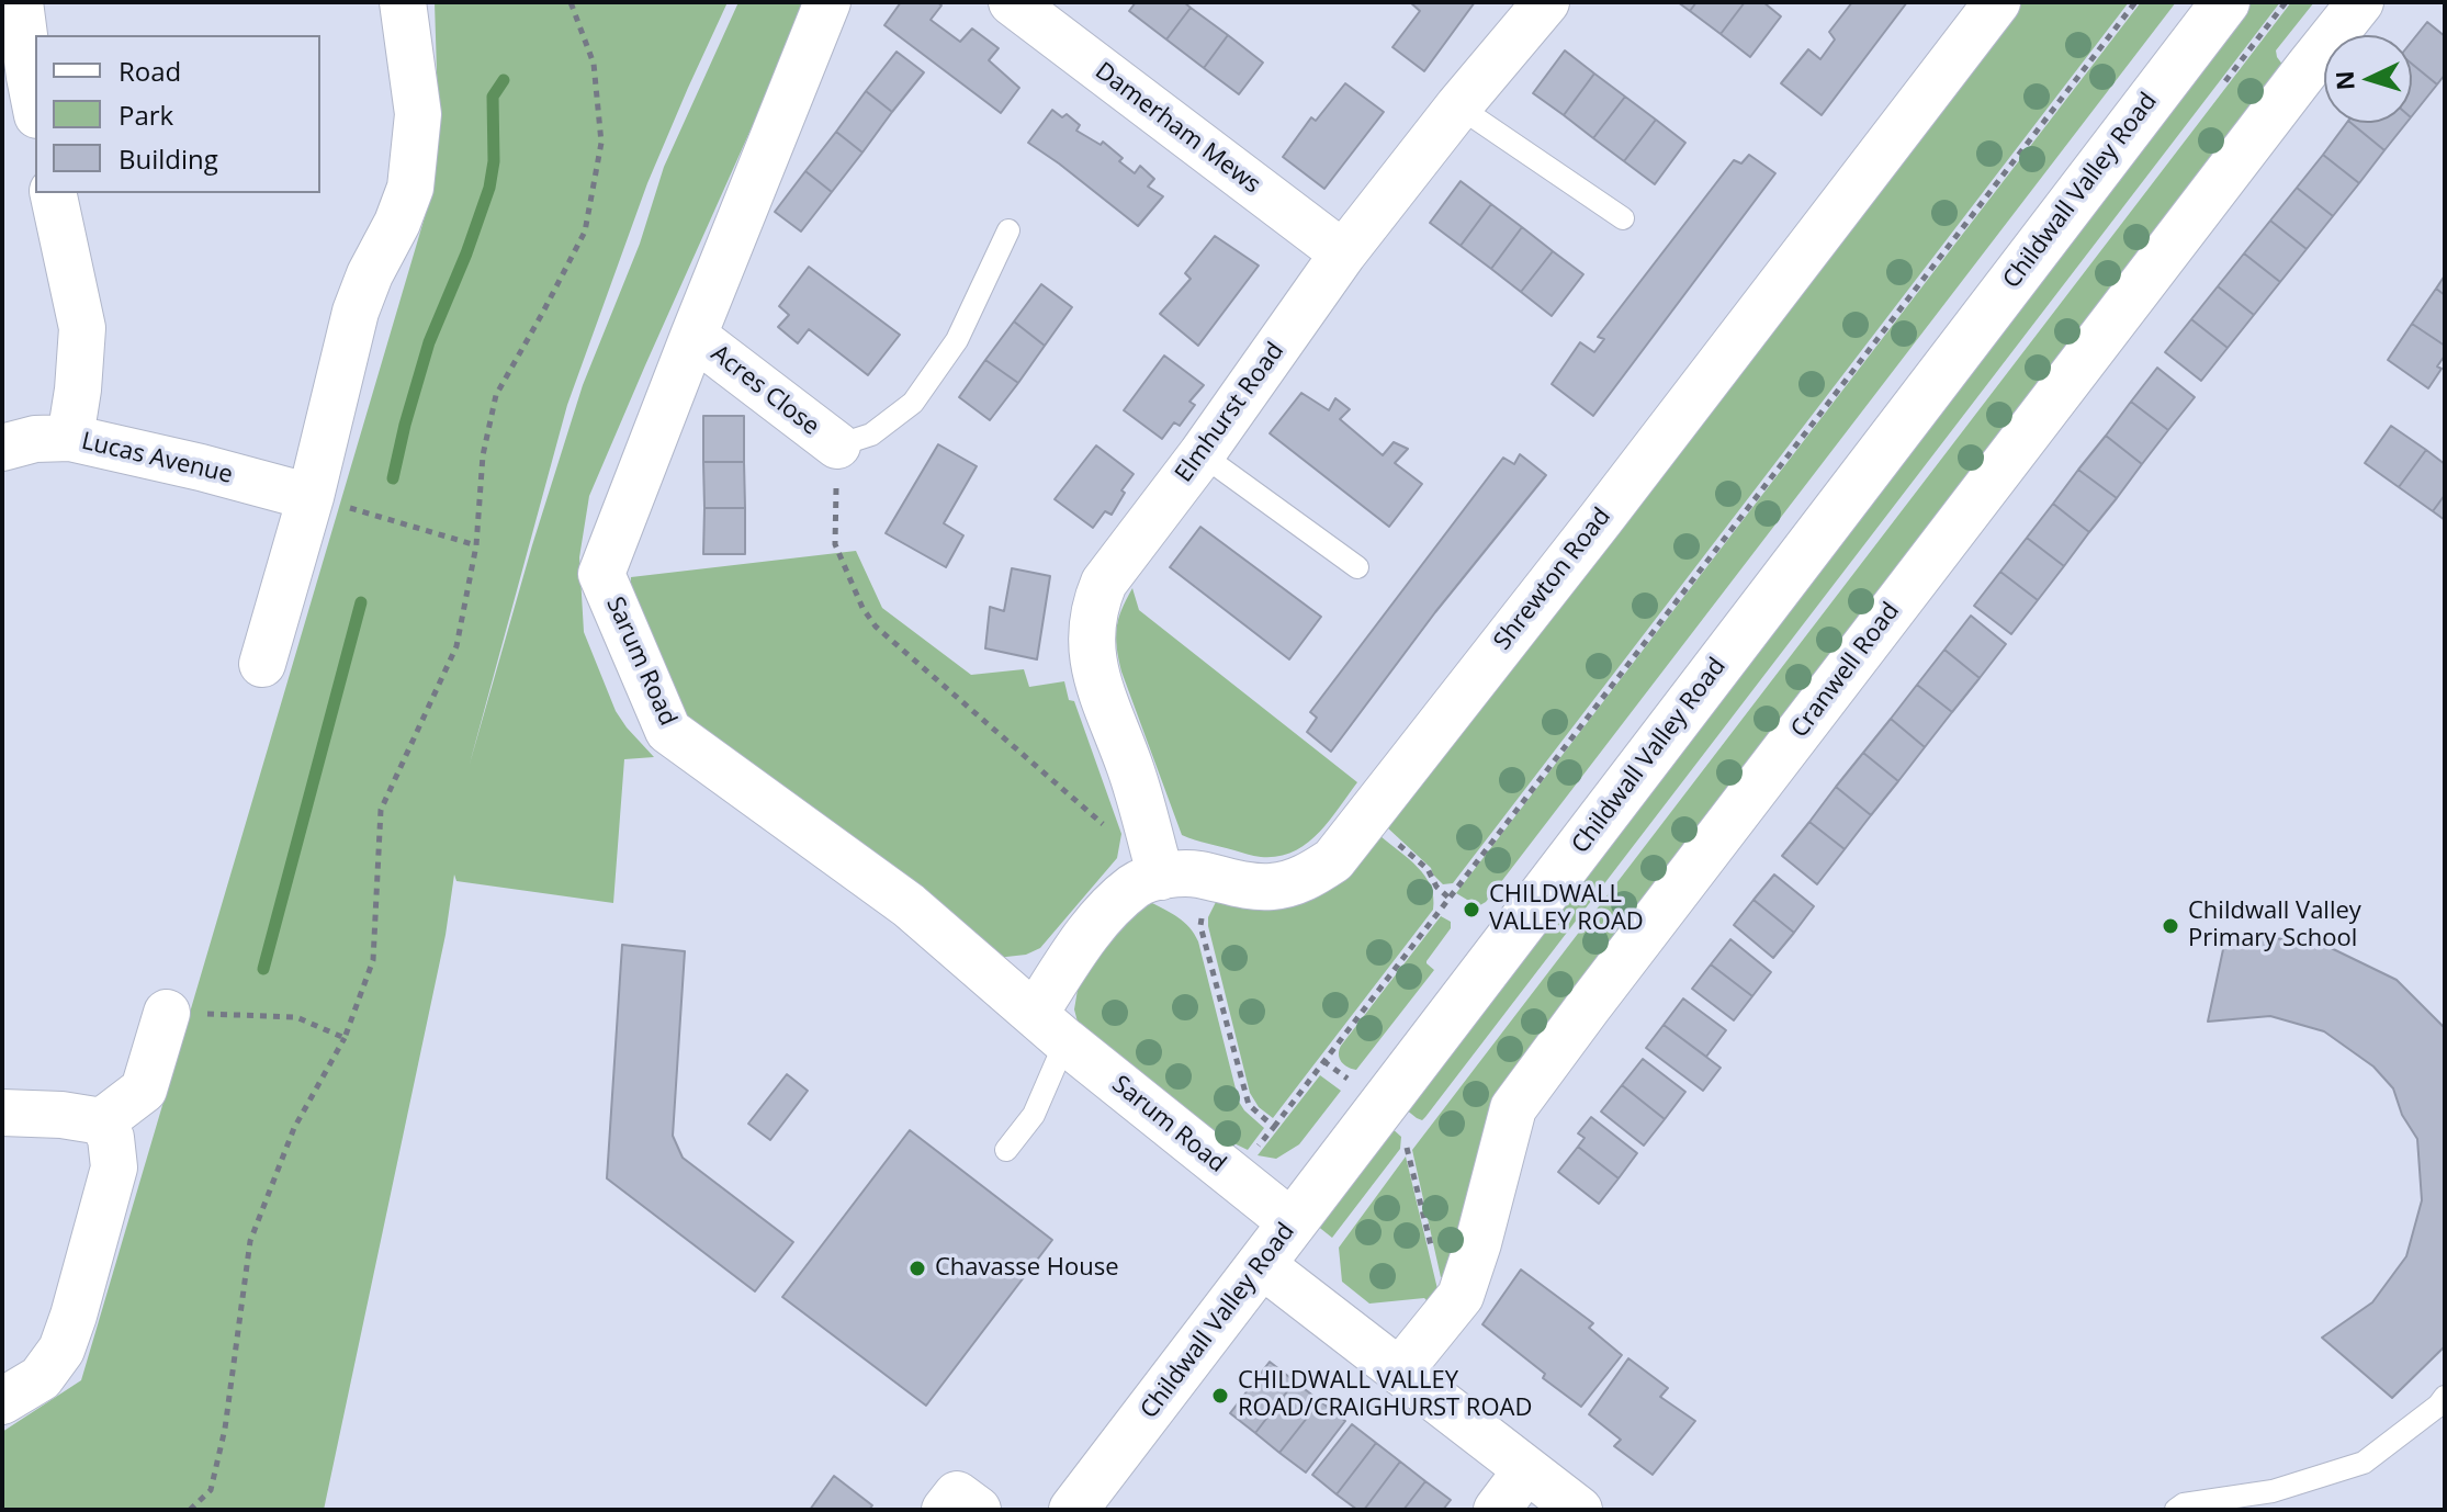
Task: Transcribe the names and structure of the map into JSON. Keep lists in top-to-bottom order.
{
  "streets": {
    "main road": ["Childwall Valley Road"],
    "street": [
      "Damerham Mews",
      "Acres Close",
      "Elmhurst Road",
      "Lucas Avenue",
      "Shrewton Road",
      "Sarum Road",
      "Cranwell Road"
    ]
  },
  "crossings": [
    ["Damerham Mews", "Elmhurst Road"],
    ["Childwall Valley Road", "Sarum Road"],
    ["Acres Close", "Sarum Road"],
    ["Elmhurst Road", "Shrewton Road"],
    ["Shrewton Road", "Sarum Road"]
  ],
  "places": [
    "CHILDWALL VALLEY ROAD",
    "Childwall Valley Primary School",
    "Chavasse House",
    "CHILDWALL VALLEY ROAD/CRAIGHURST ROAD"
  ],
  "legend": ["Road", "Park", "Building"],
  "north": "left"
}
